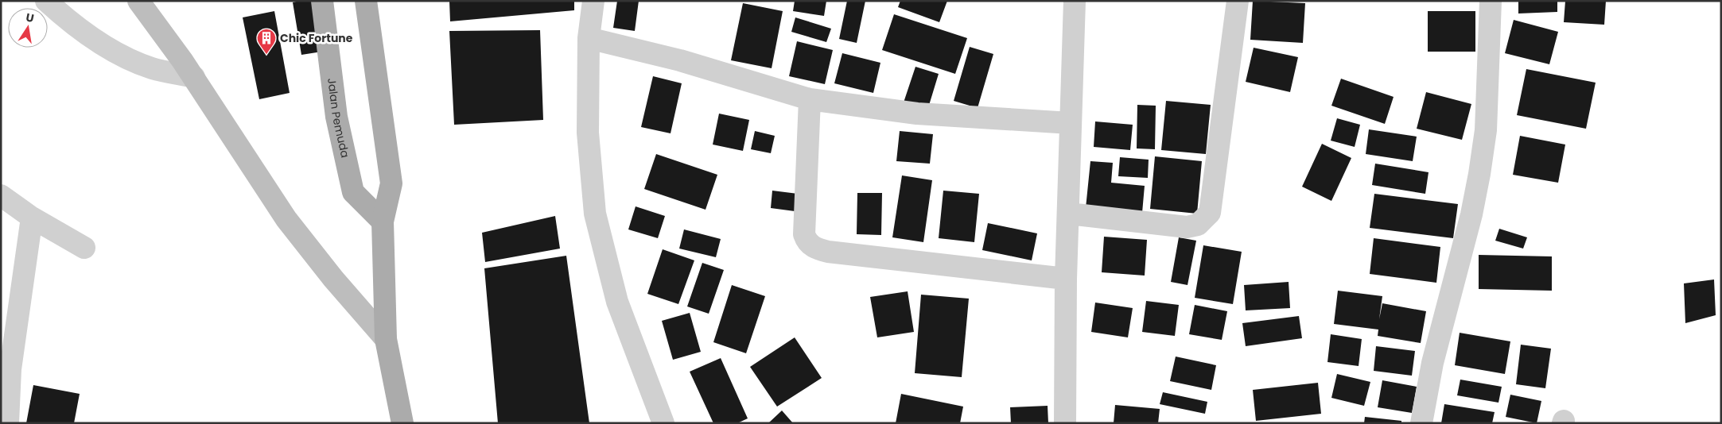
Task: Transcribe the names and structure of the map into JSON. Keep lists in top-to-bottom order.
{
  "streets": {
    "main road": ["Jalan Pemuda"]
  },
  "places": {
    "building": ["Chic Fortune"]
  },
  "north": "top"
}
